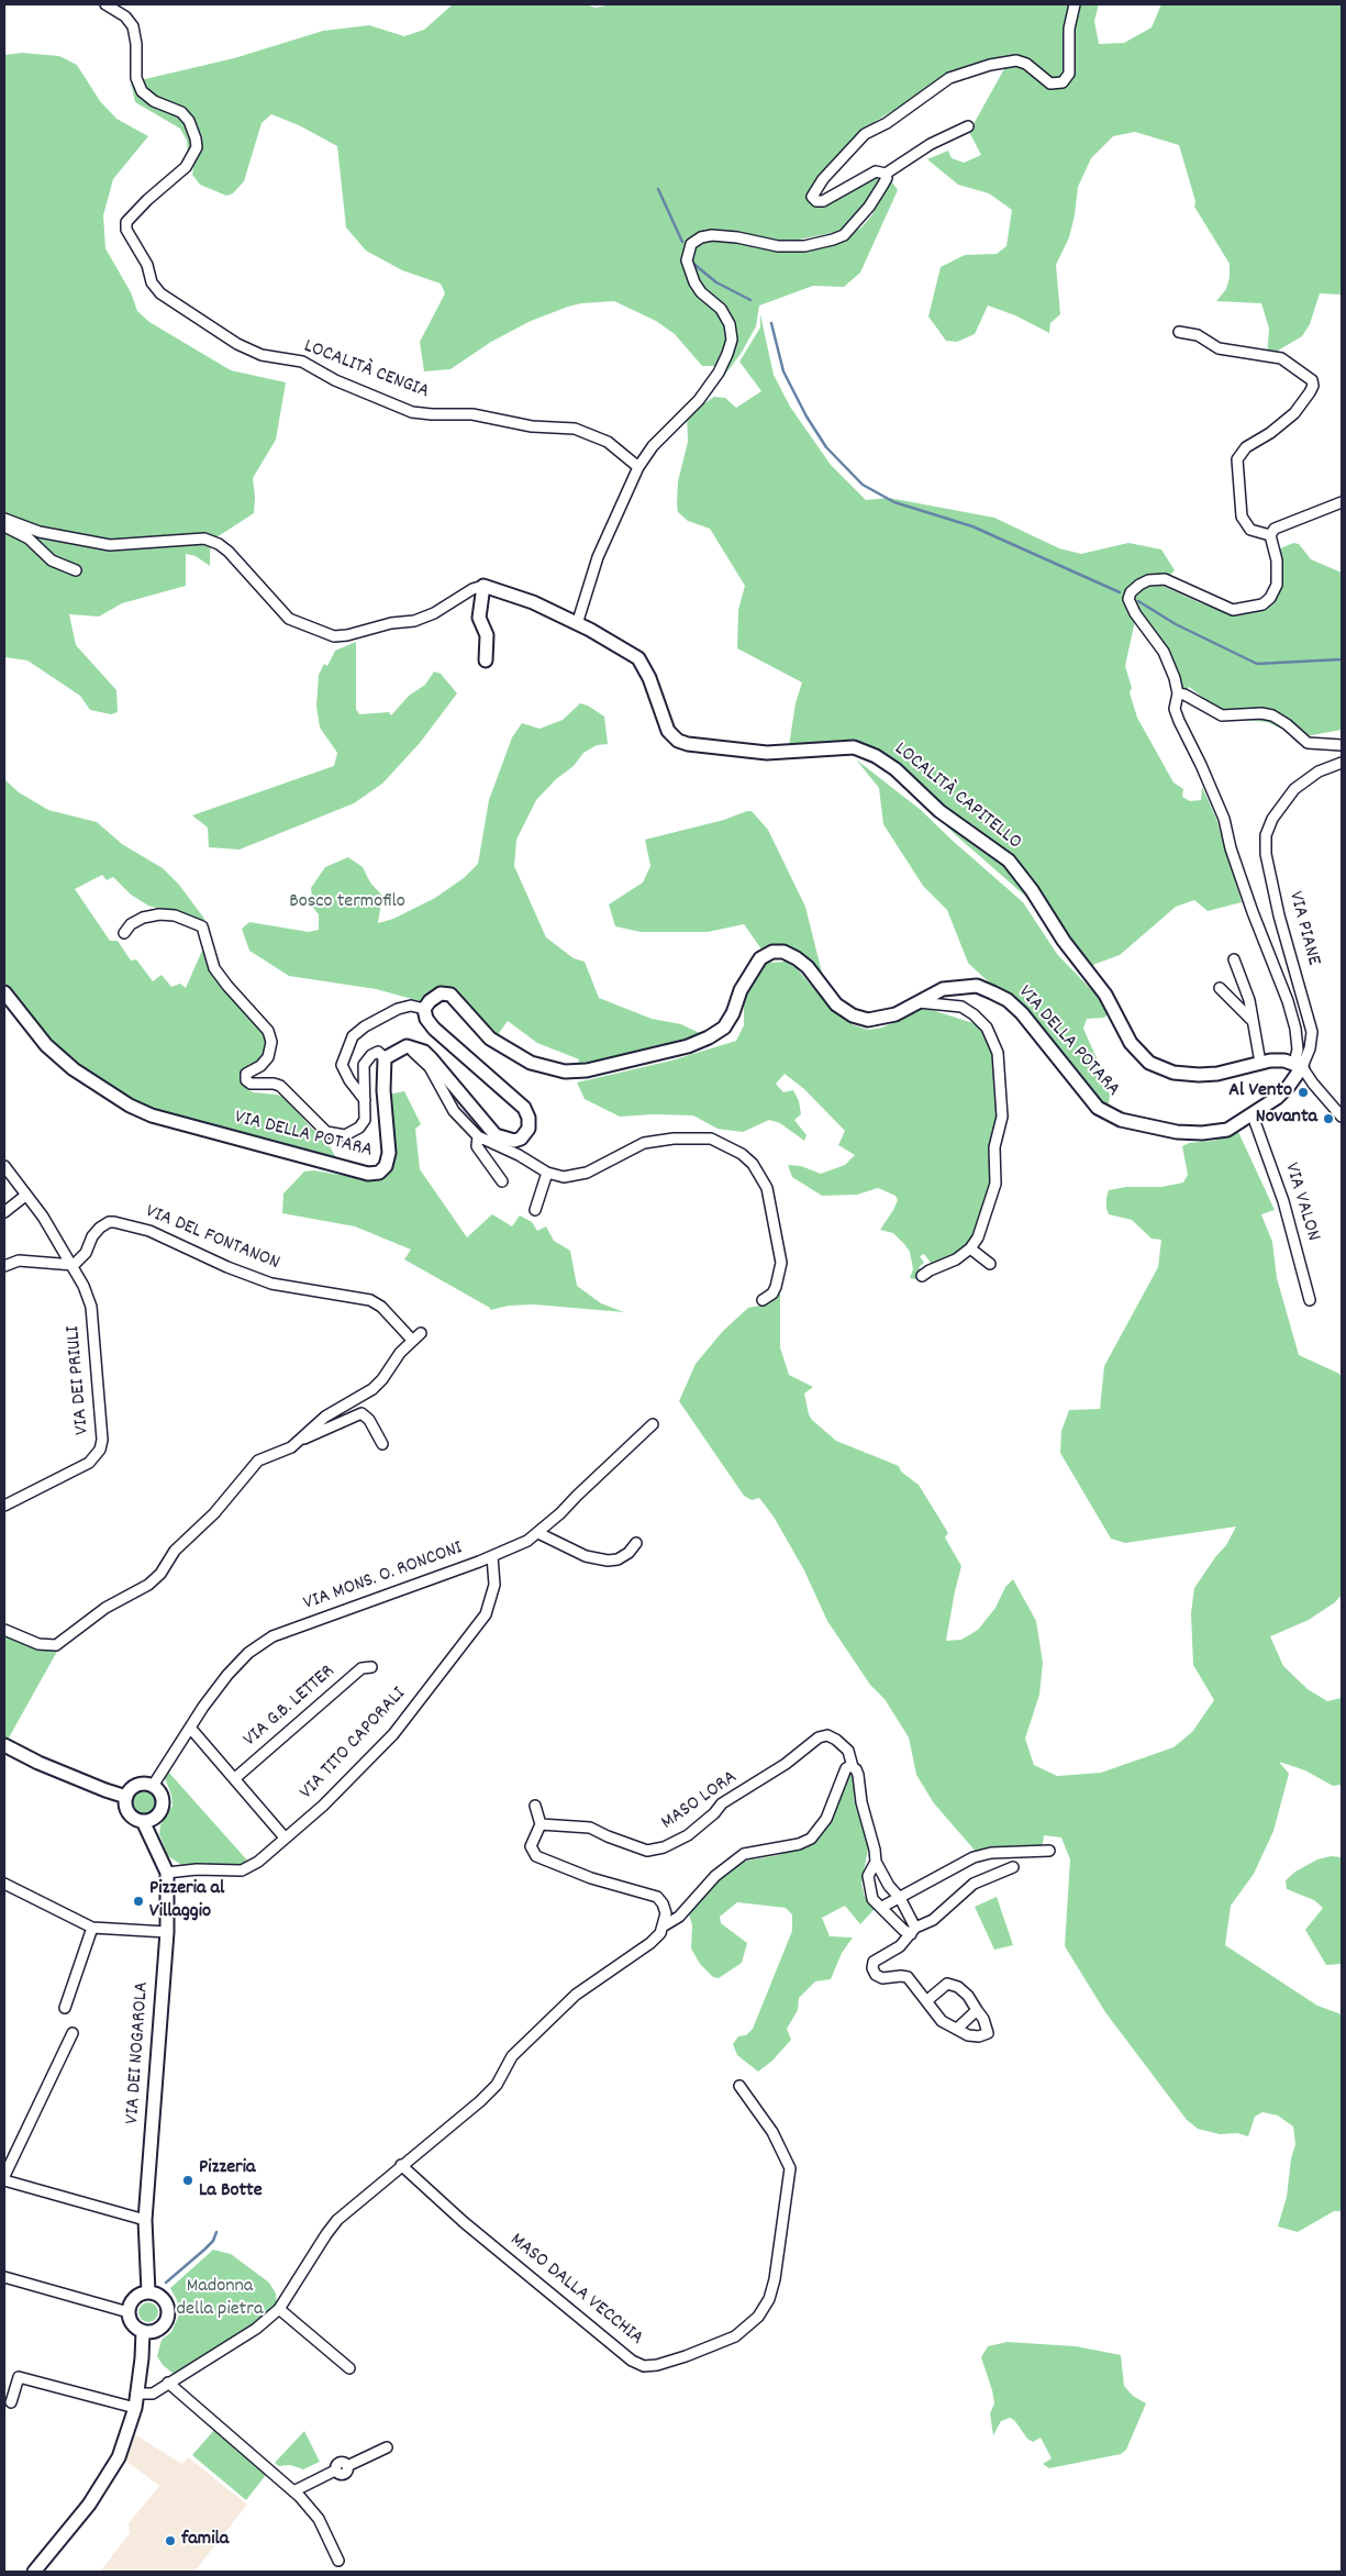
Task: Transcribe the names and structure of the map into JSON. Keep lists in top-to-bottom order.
{
  "streets": {
    "street": [
      "LOCALITÀ CENGIA",
      "LOCALITÀ CAPITELLO",
      "VIA PIANE",
      "VIA DELLA POTARA",
      "VIA VALON",
      "VIA DEL FONTANON",
      "VIA DEI PRIULI",
      "VIA MONS. O. RONCONI",
      "VIA G.B. LETTER",
      "VIA TITO CAPORALI",
      "MASO LORA",
      "VIA DEI NOGAROLA",
      "MASO DALLA VECCHIA"
    ]
  },
  "crossings": [
    ["LOCALITÀ CAPITELLO", "VIA PIANE"],
    ["VIA PIANE", "VIA DELLA POTARA"],
    ["VIA PIANE", "VIA VALON"],
    ["VIA DELLA POTARA", "VIA VALON"],
    ["VIA DEL FONTANON", "VIA DEI PRIULI"],
    ["VIA MONS. O. RONCONI", "VIA TITO CAPORALI"],
    ["VIA MONS. O. RONCONI", "VIA DEI NOGAROLA"],
    ["VIA TITO CAPORALI", "VIA DEI NOGAROLA"]
  ],
  "parks": ["Bosco termofilo", "Madonna della pietra"],
  "places": [
    "Al Vento",
    "Novanta",
    "Pizzeria al Villaggio",
    "Pizzeria La Botte",
    "famila"
  ]
}
